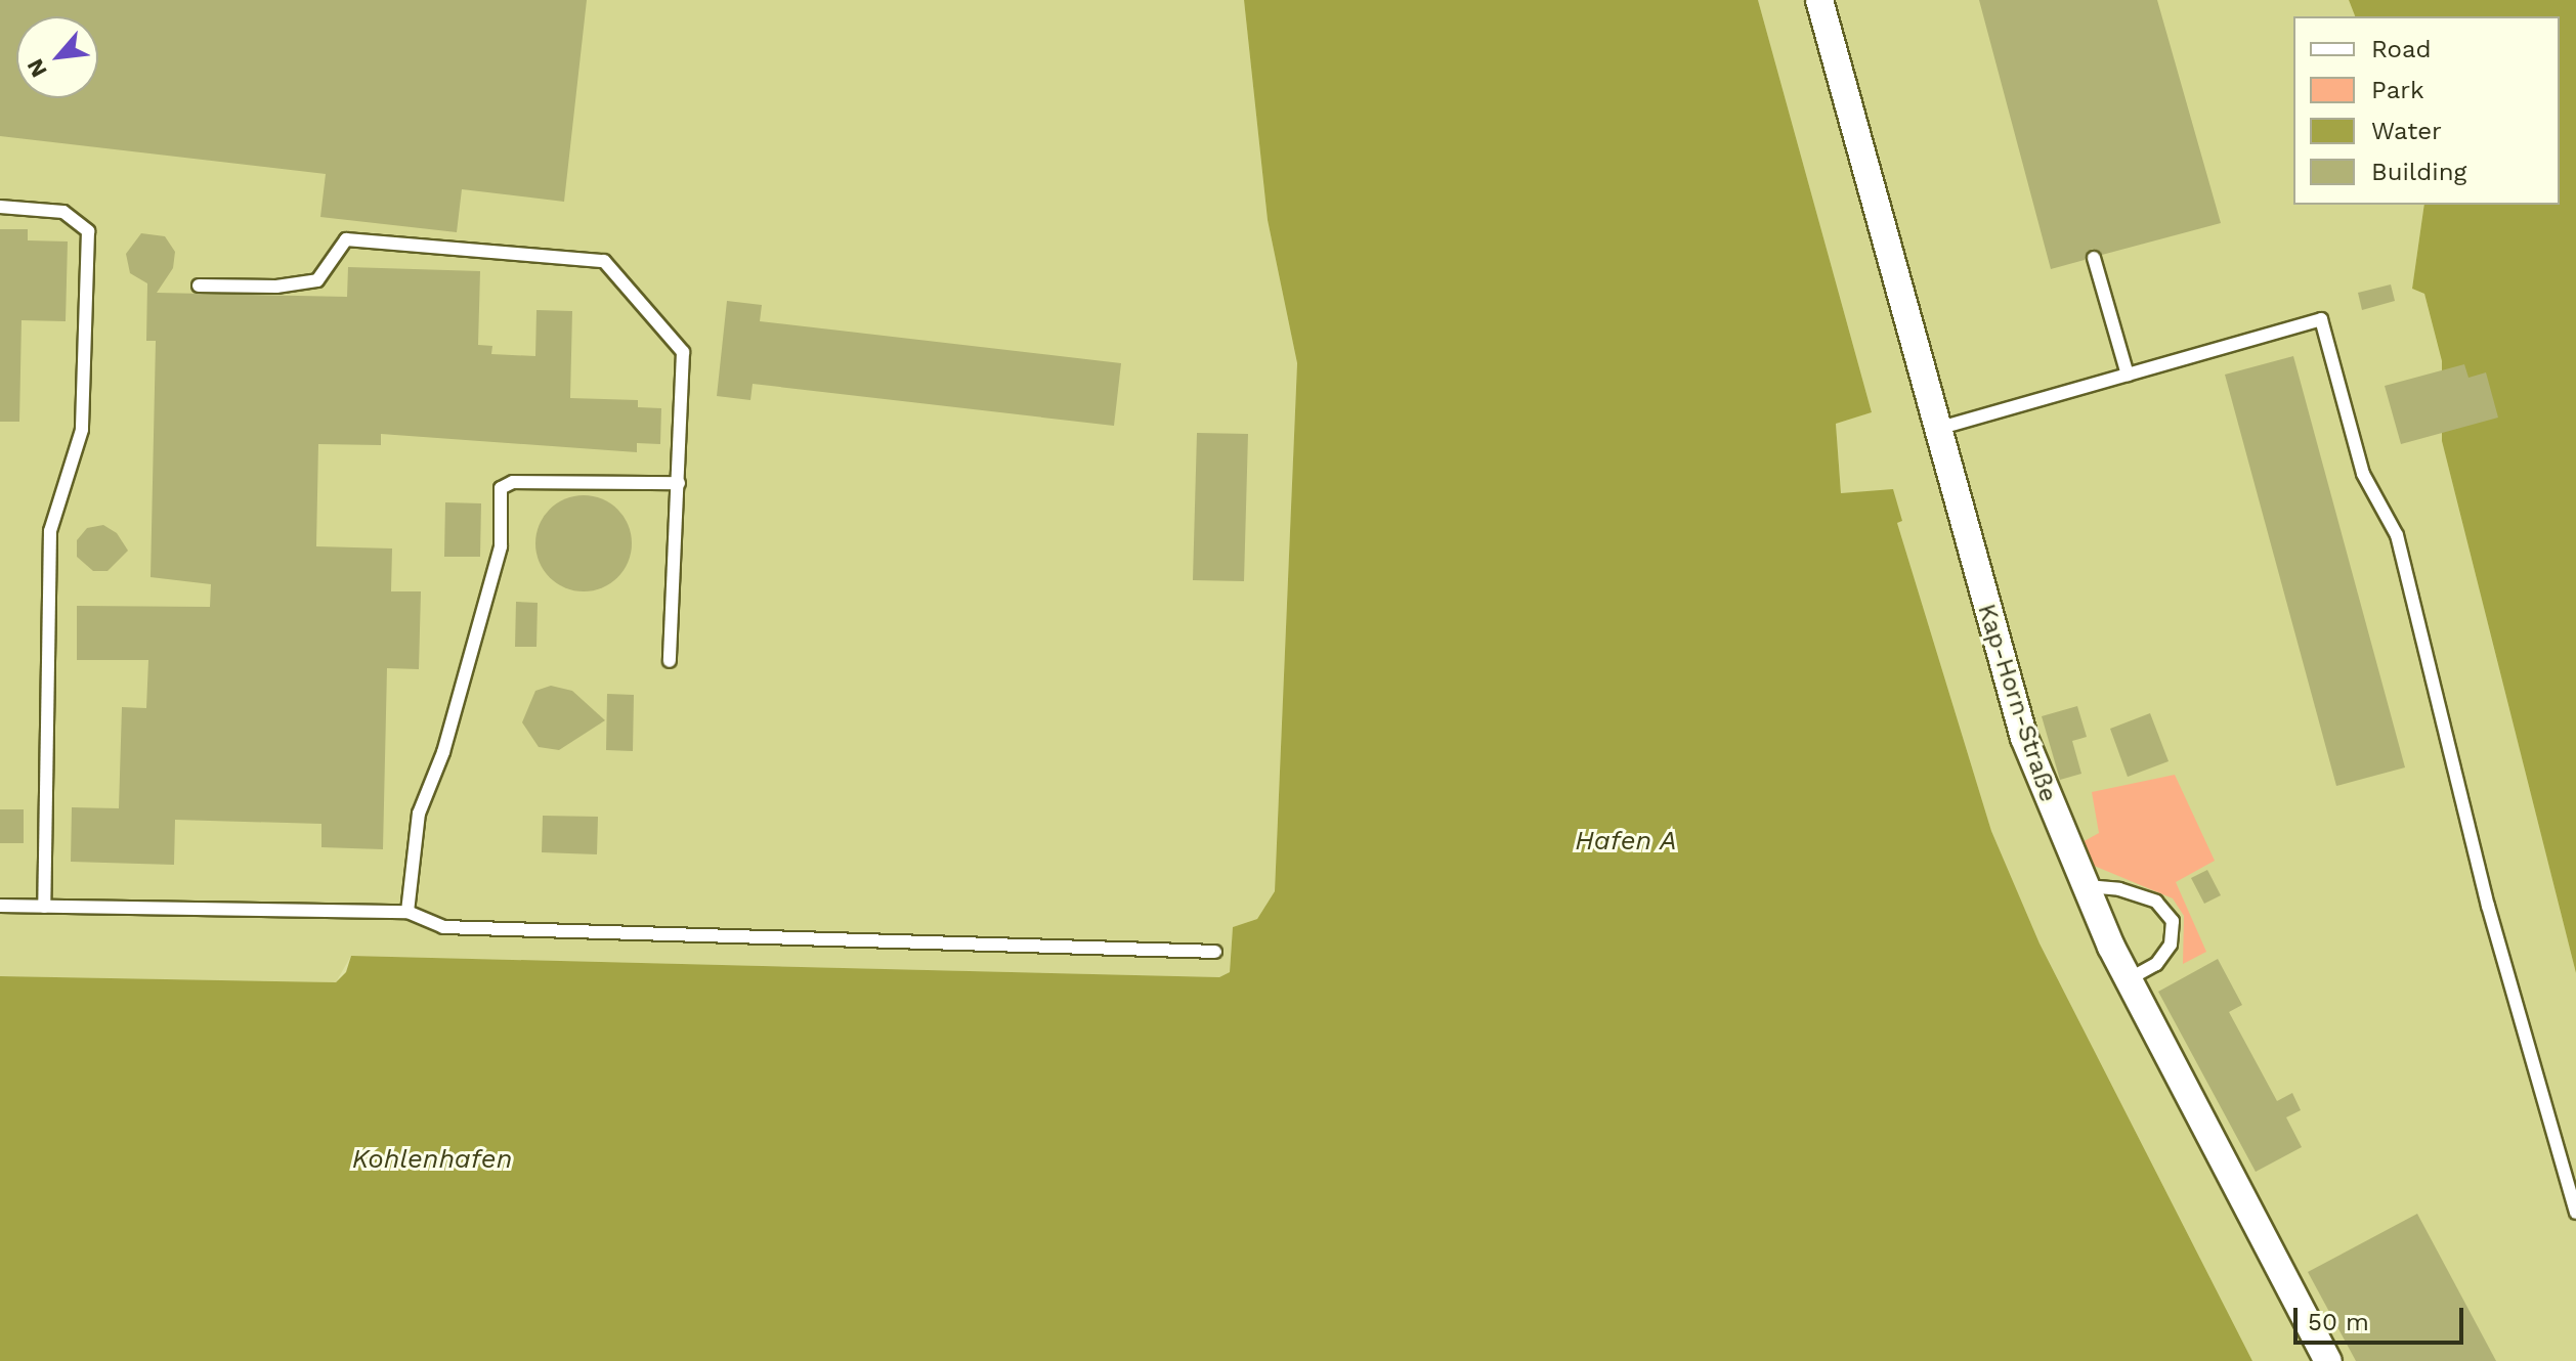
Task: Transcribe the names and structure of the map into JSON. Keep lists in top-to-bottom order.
{
  "streets": {
    "street": ["Kap-Horn-Straße"]
  },
  "water": ["Hafen A", "Kohlenhafen"],
  "legend": [
    "Road",
    "Park",
    "Water",
    "Building"
  ],
  "scale_bar": "50 m",
  "north": "bottom left"
}
